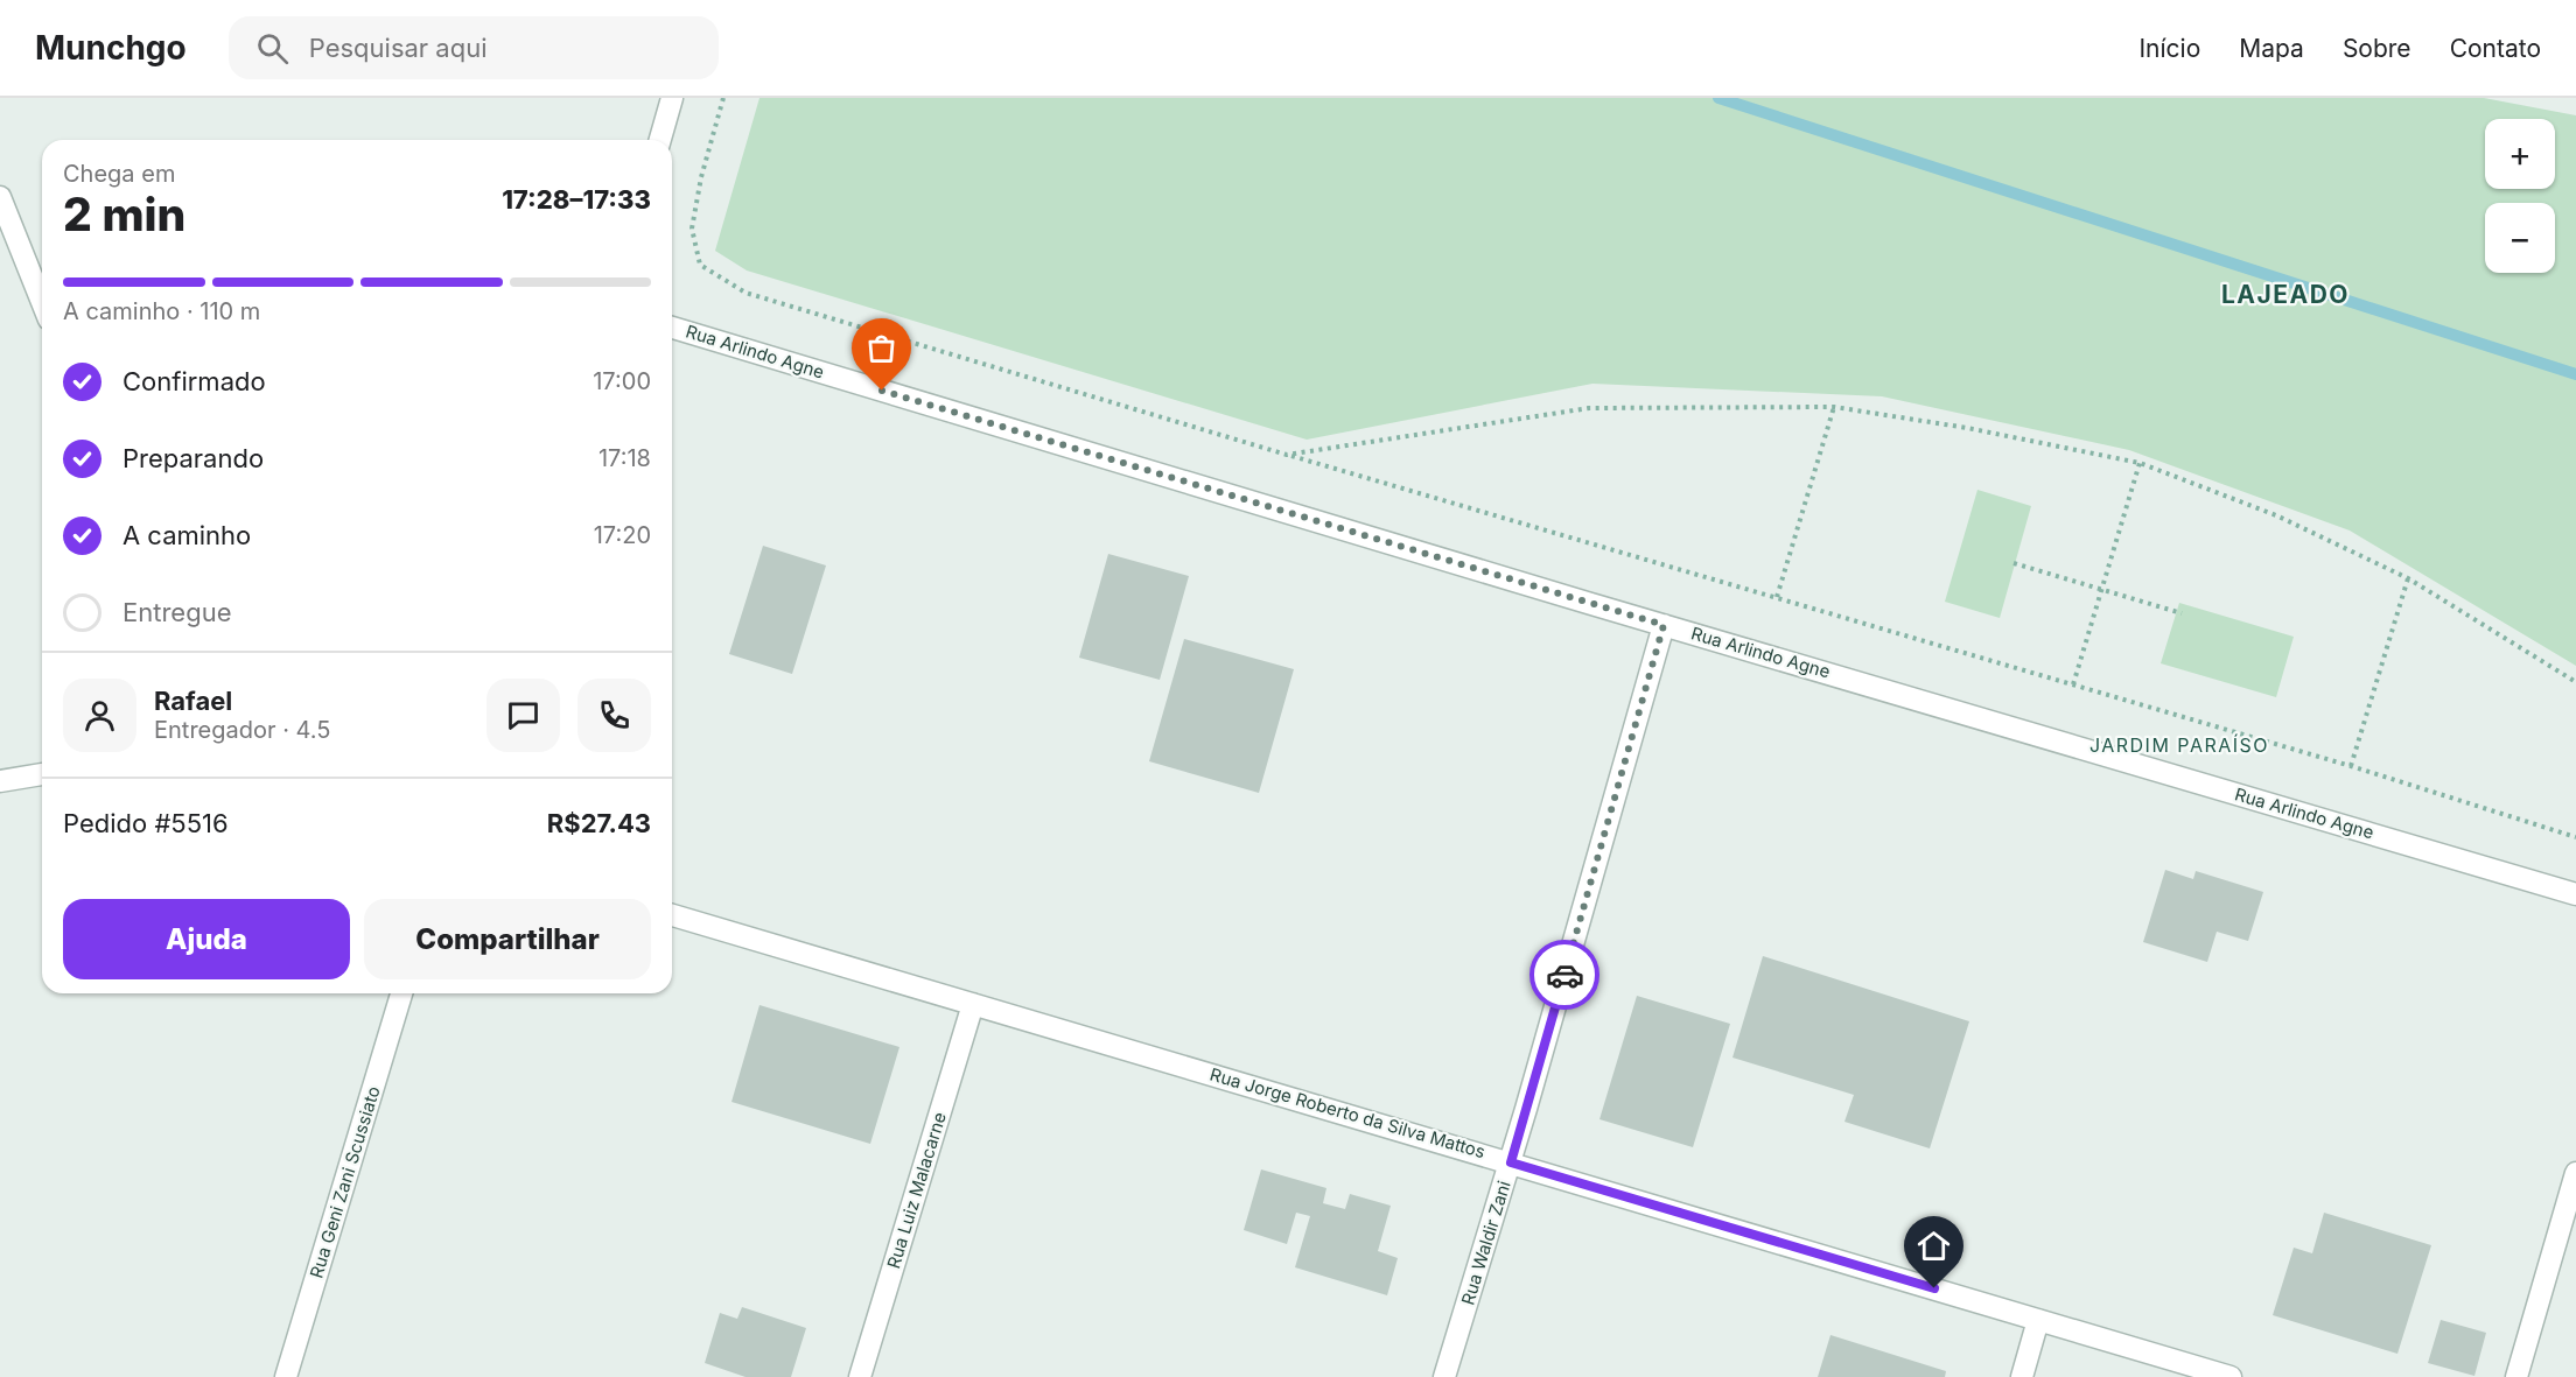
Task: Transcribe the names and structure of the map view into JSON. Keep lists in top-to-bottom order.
{
  "streets": {
    "street": [
      "Rua Arlindo Agne",
      "Rua Jorge Roberto da Silva Mattos",
      "Rua Geni Zani Scussiato",
      "Rua Luiz Malacarne",
      "Rua Waldir Zani"
    ]
  },
  "crossings": [
    ["Rua Arlindo Agne", "Rua Waldir Zani"],
    ["Rua Jorge Roberto da Silva Mattos", "Rua Luiz Malacarne"],
    ["Rua Jorge Roberto da Silva Mattos", "Rua Waldir Zani"]
  ],
  "districts": ["LAJEADO", "JARDIM PARAÍSO"],
  "page": {
    "header": "Munchgo",
    "search": "Pesquisar aqui",
    "nav": [
      "Início",
      "Mapa",
      "Sobre",
      "Contato"
    ],
    "map_buttons": ["+", "−"],
    "heading": ["2 min", "Chega em", "17:28–17:33"],
    "panel": [
      "Rafael",
      "Entregador · 4.5",
      "Pedido #5516",
      "R$27.43"
    ],
    "bar": "A caminho · 110 m",
    "list": [
      ["Confirmado", "17:00"],
      ["Preparando", "17:18"],
      ["A caminho", "17:20"],
      "Entregue"
    ],
    "buttons": ["Ajuda", "Compartilhar"]
  }
}
